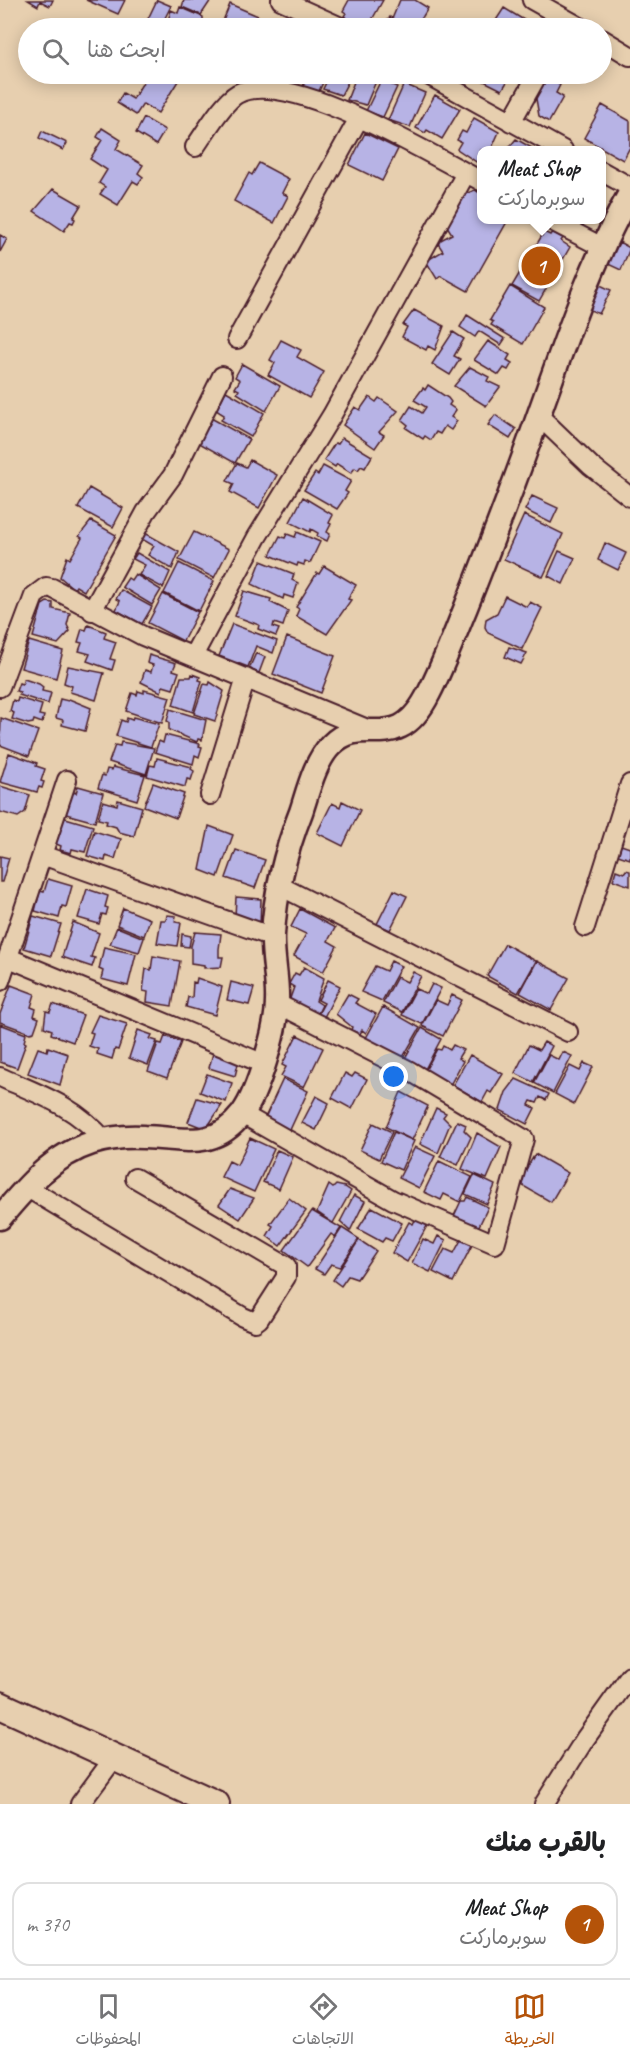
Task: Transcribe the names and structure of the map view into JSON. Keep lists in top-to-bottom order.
{
  "page": {
    "search": "ابحث هنا",
    "popup": ["Meat Shop", "سوبرماركت"],
    "pins": "1",
    "heading": "بالقرب منك",
    "list": [
      {
        "mark": "1",
        "name": "Meat Shop",
        "note": "سوبرماركت",
        "value": "370 m"
      }
    ],
    "nav": ["الخريطة", "الاتجاهات", "المحفوظات"]
  }
}
